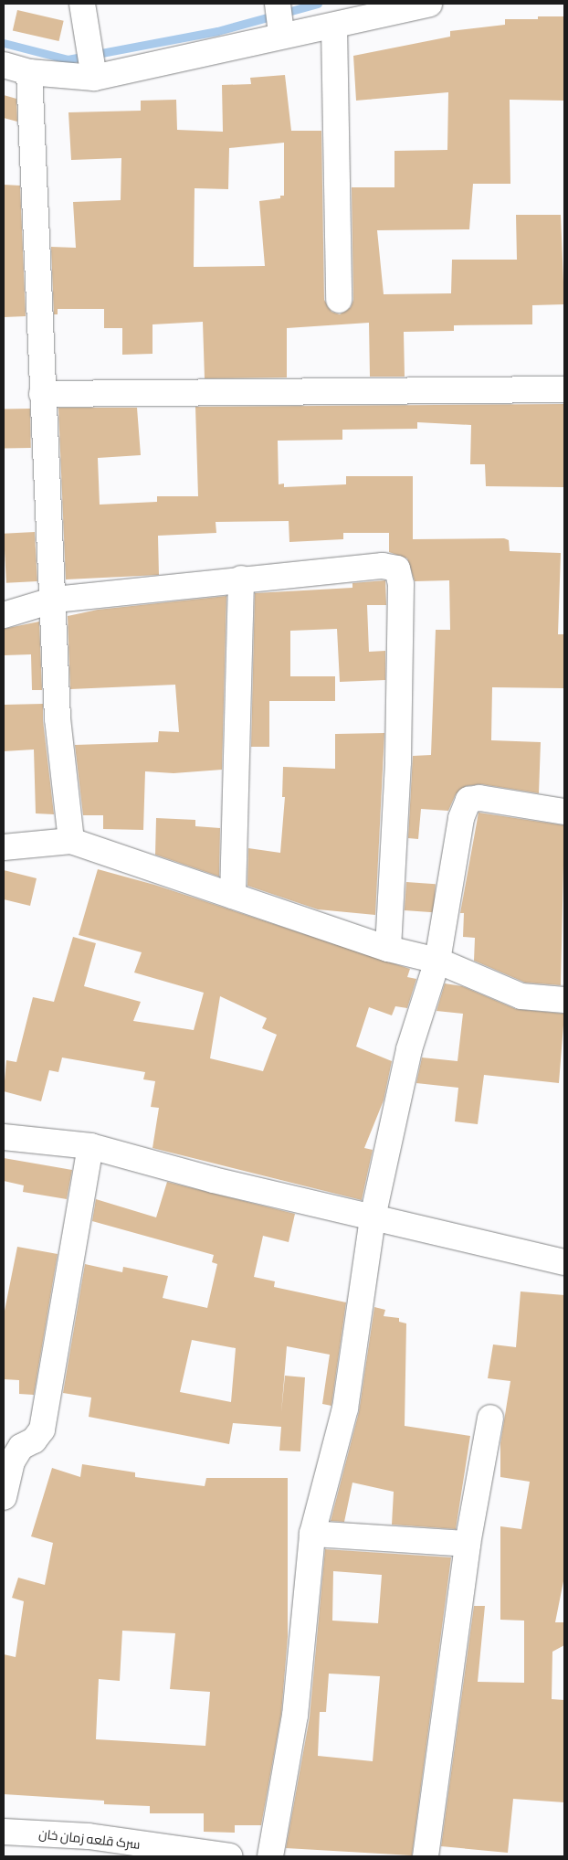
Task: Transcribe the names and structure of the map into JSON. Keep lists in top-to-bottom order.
{
  "streets": {
    "street": ["سرک قلعه زمان خان"]
  }
}
